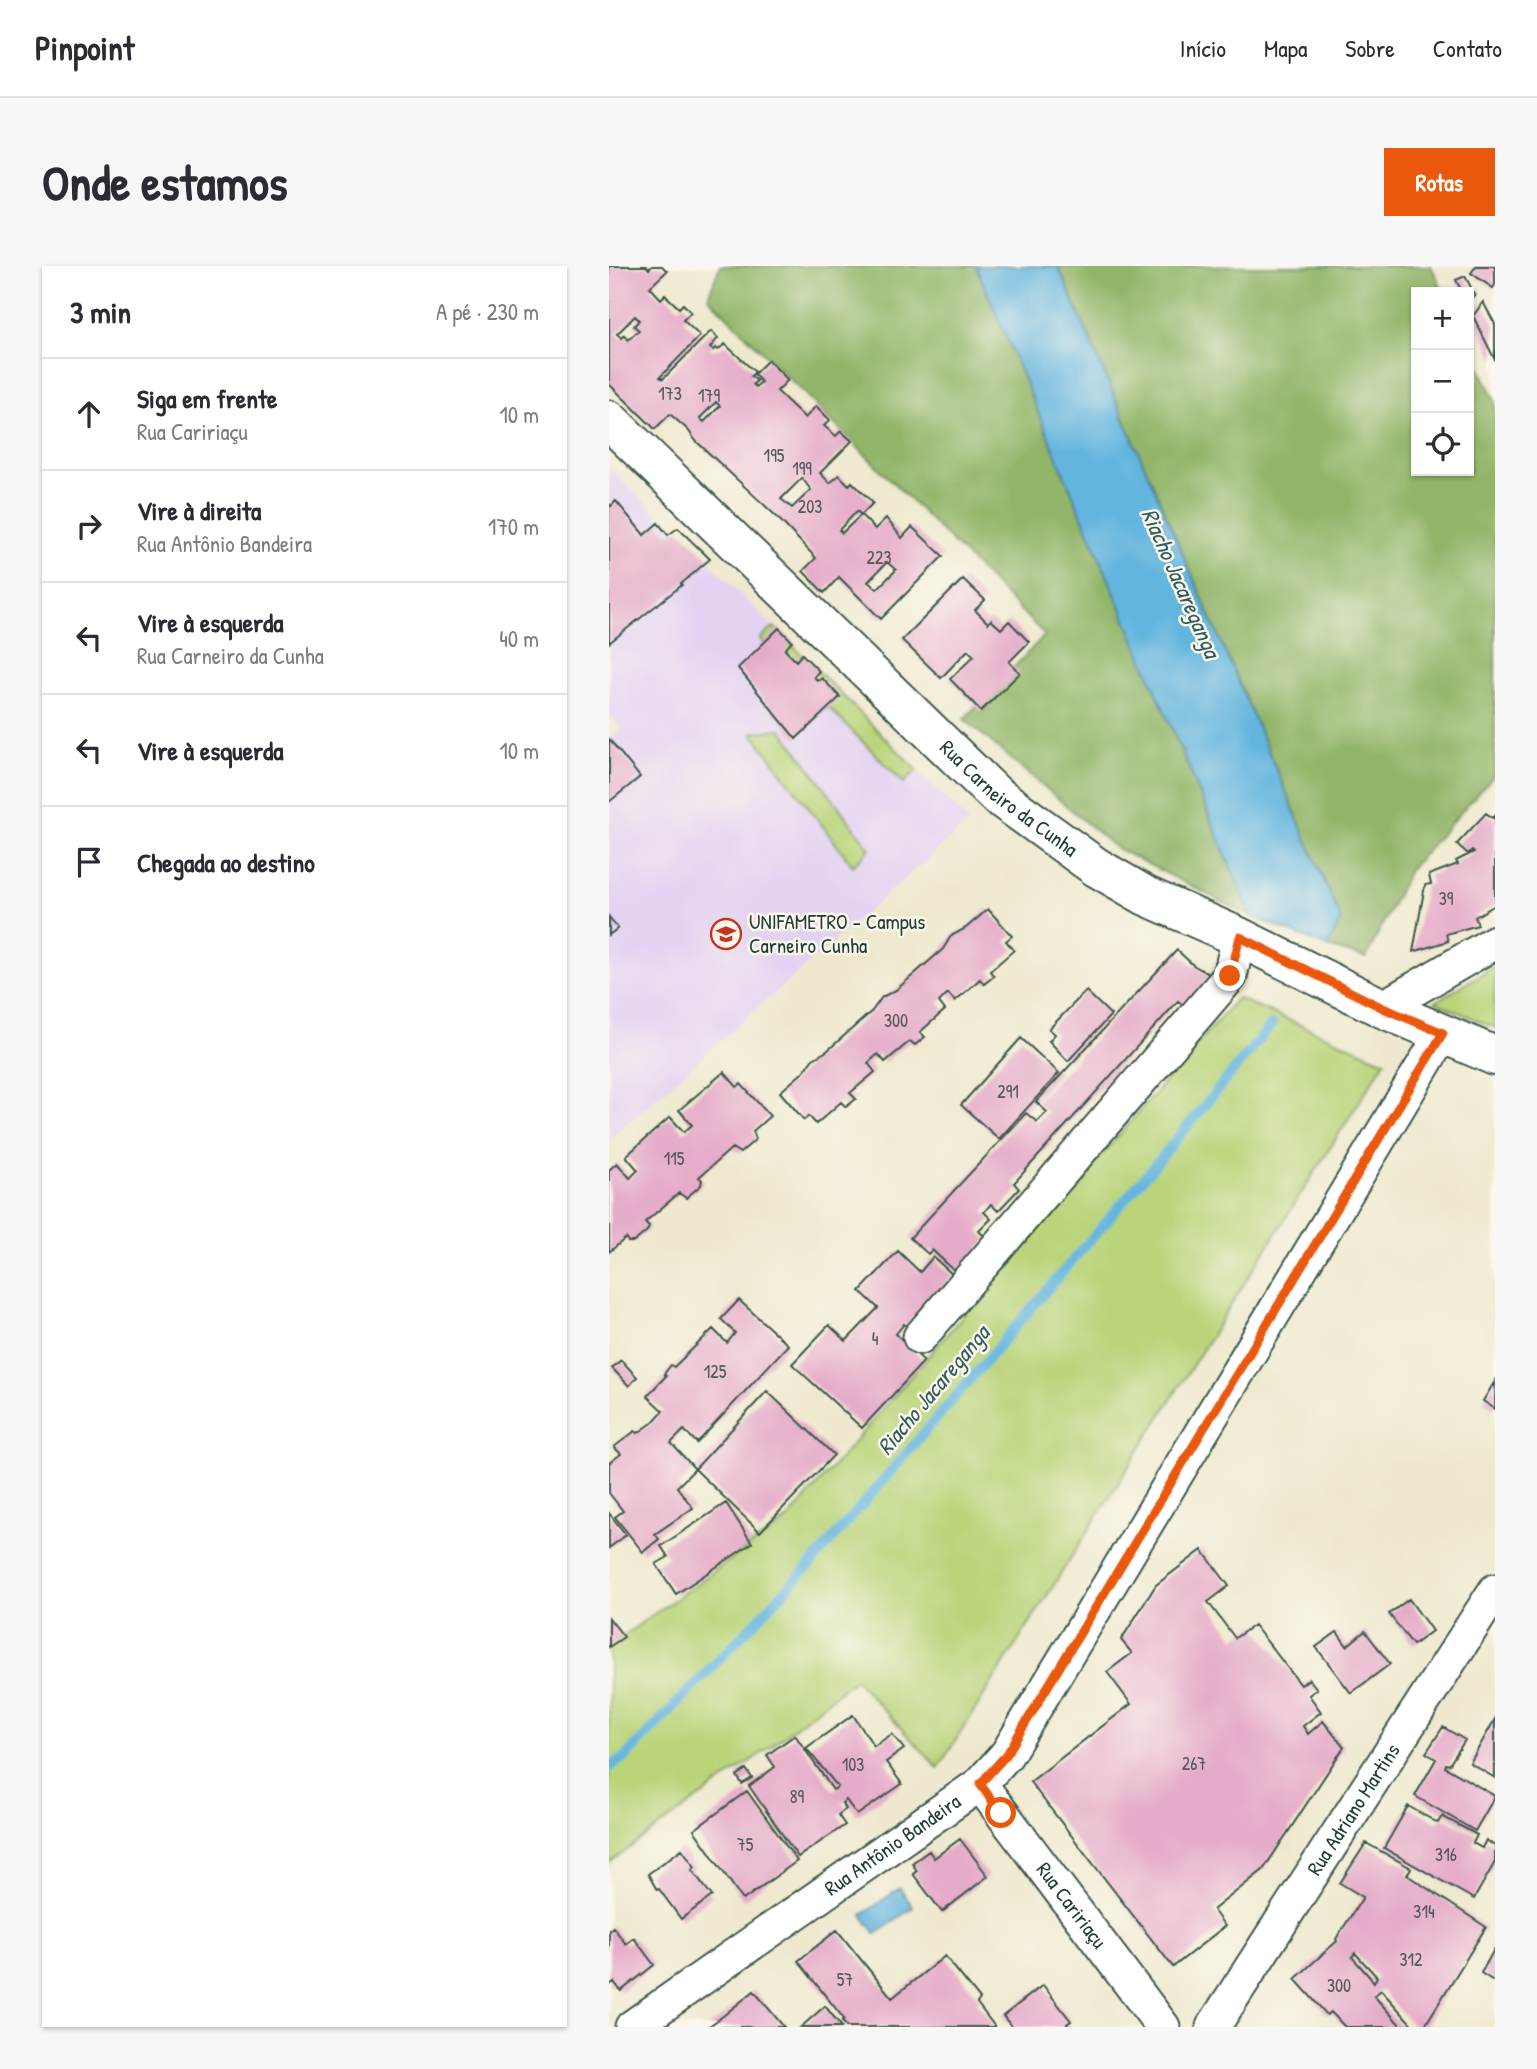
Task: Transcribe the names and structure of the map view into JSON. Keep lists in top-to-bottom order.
{
  "streets": {
    "street": [
      "Rua Carneiro da Cunha",
      "Rua Adriano Martins",
      "Rua Antônio Bandeira",
      "Rua Caririaçu"
    ]
  },
  "crossings": [
    ["Rua Carneiro da Cunha", "Rua Antônio Bandeira"],
    ["Rua Antônio Bandeira", "Rua Caririaçu"]
  ],
  "water": ["Riacho Jacareganga"],
  "places": {
    "school or university": ["UNIFAMETRO - Campus Carneiro Cunha"]
  },
  "house_numbers": [
    "173",
    "179",
    "195",
    "199",
    "203",
    "223",
    "39",
    "300",
    "291",
    "115",
    "4",
    "125",
    "267",
    "103",
    "89",
    "75",
    "316",
    "314",
    "312",
    "57",
    "300"
  ],
  "page": {
    "header": "Pinpoint",
    "nav": [
      "Início",
      "Mapa",
      "Sobre",
      "Contato"
    ],
    "buttons": "Rotas",
    "title": "Onde estamos",
    "heading": ["3 min", "A pé · 230 m"],
    "map_buttons": ["+", "−"],
    "list": [
      ["Siga em frente", "Rua Caririaçu", "10 m"],
      ["Vire à direita", "Rua Antônio Bandeira", "170 m"],
      ["Vire à esquerda", "Rua Carneiro da Cunha", "40 m"],
      ["Vire à esquerda", "10 m"],
      "Chegada ao destino"
    ]
  }
}
